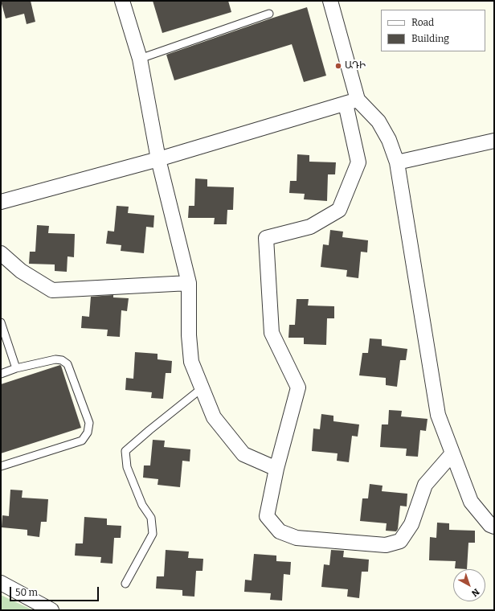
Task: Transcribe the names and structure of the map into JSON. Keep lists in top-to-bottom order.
{
  "places": ["ԱԴԻ"],
  "legend": ["Road", "Building"],
  "scale_bar": "50 m",
  "north": "bottom right"
}
